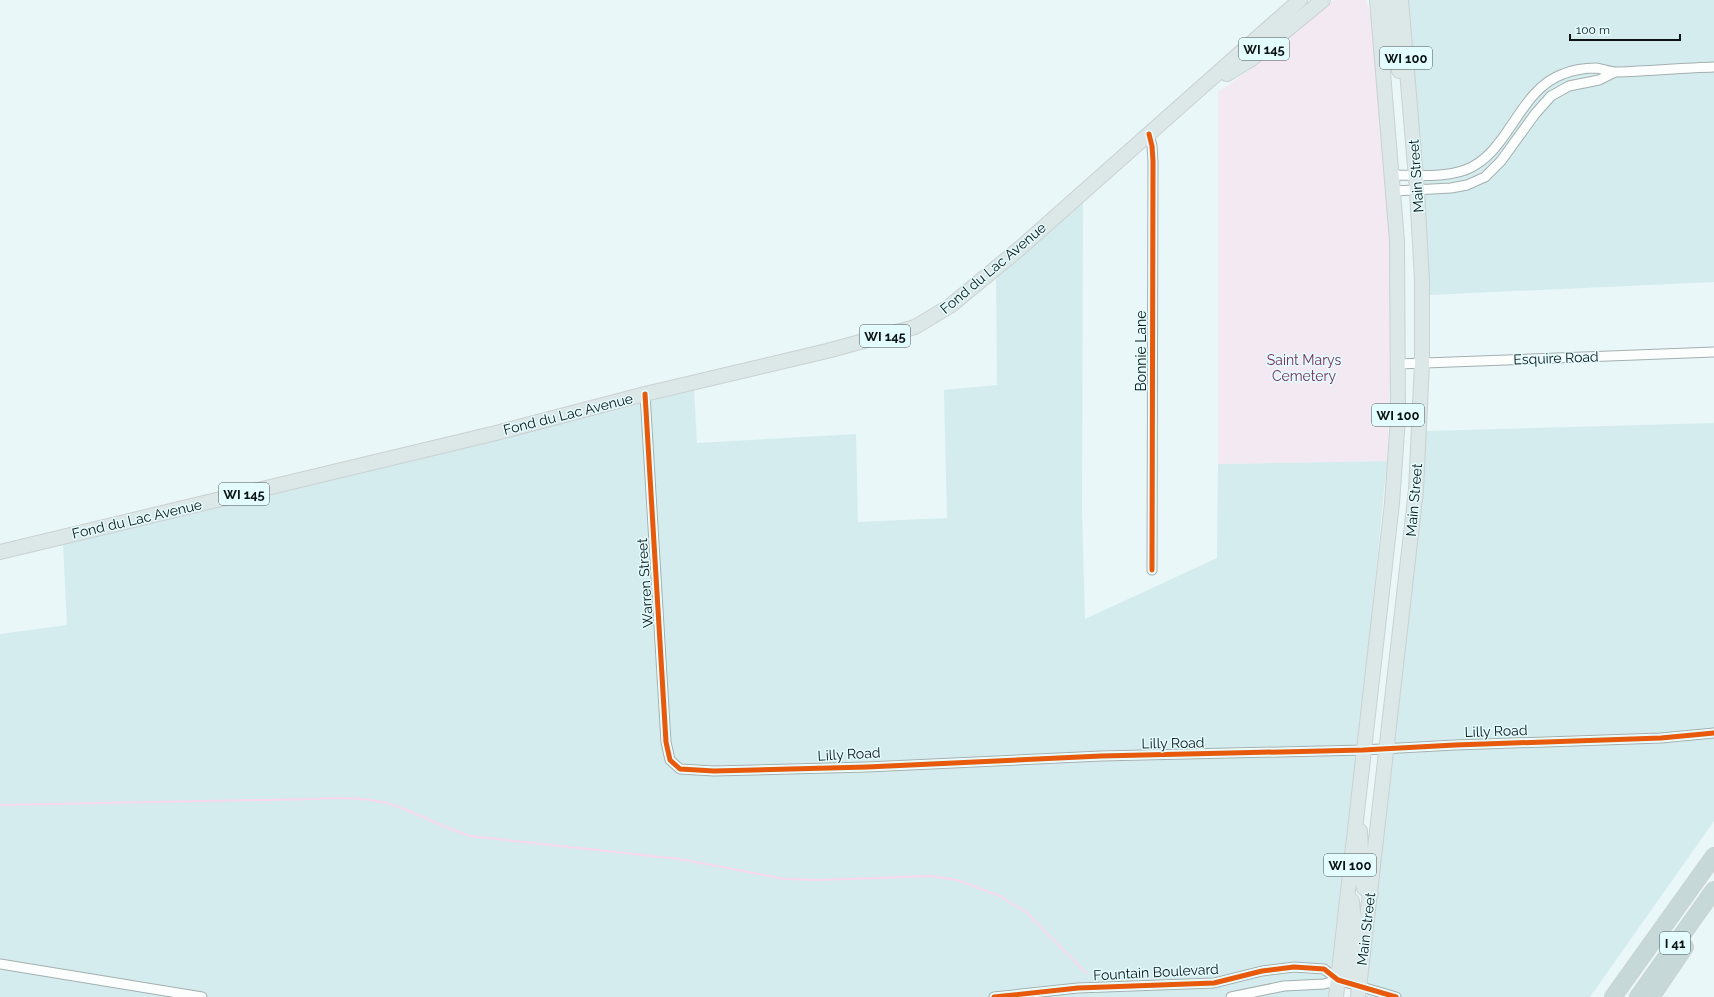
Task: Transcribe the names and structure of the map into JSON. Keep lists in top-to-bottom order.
{
  "streets": {
    "highway": ["I 41"],
    "main road": [
      "WI 145",
      "WI 100",
      "Main Street",
      "Fond du Lac Avenue"
    ],
    "street": [
      "Bonnie Lane",
      "Esquire Road",
      "Warren Street",
      "Lilly Road",
      "Fountain Boulevard"
    ]
  },
  "crossings": [
    ["Main Street", "Esquire Road"],
    ["Main Street", "Lilly Road"],
    ["Main Street", "Fountain Boulevard"],
    ["Fond du Lac Avenue", "Bonnie Lane"],
    ["Fond du Lac Avenue", "Warren Street"],
    ["Warren Street", "Lilly Road"]
  ],
  "parks": ["Saint Marys Cemetery"],
  "scale_bar": "100 m"
}
